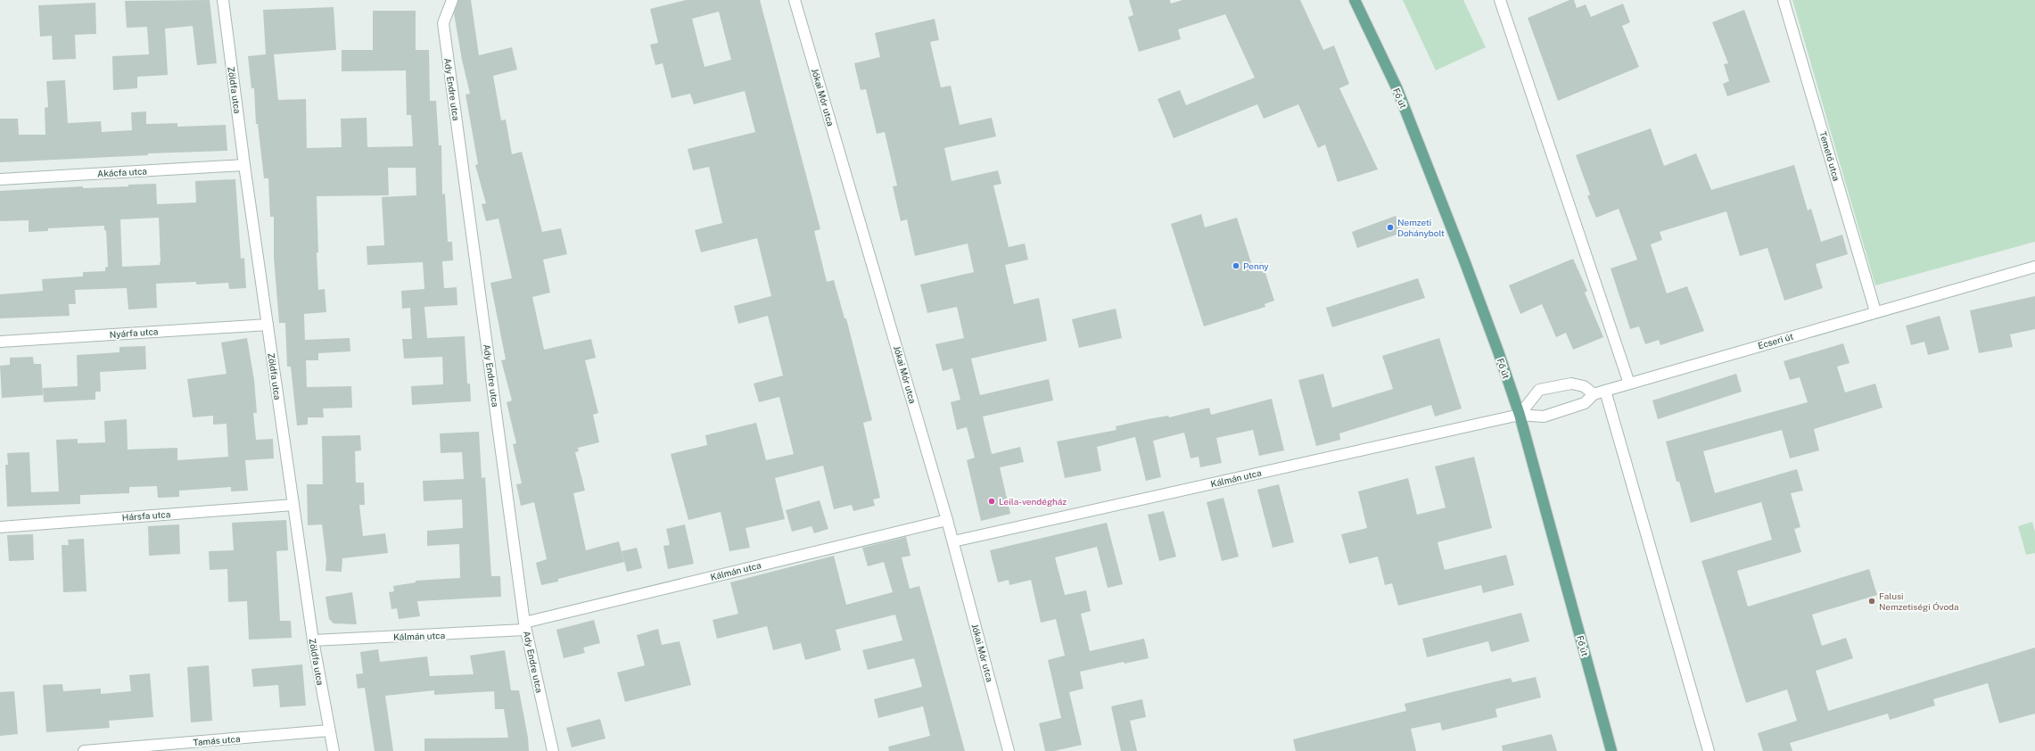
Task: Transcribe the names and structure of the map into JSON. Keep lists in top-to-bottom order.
{
  "streets": {
    "main road": ["Fő út"],
    "street": [
      "Ady Endre utca",
      "Zöldfa utca",
      "Jókai Mór utca",
      "Temető utca",
      "Akácfa utca",
      "Nyárfa utca",
      "Ecseri út",
      "Kálmán utca",
      "Hársfa utca",
      "Tamás utca"
    ]
  },
  "crossings": [
    ["Ady Endre utca", "Kálmán utca"],
    ["Zöldfa utca", "Akácfa utca"],
    ["Zöldfa utca", "Nyárfa utca"],
    ["Zöldfa utca", "Kálmán utca"],
    ["Zöldfa utca", "Hársfa utca"],
    ["Zöldfa utca", "Tamás utca"],
    ["Jókai Mór utca", "Kálmán utca"],
    ["Fő út", "Ecseri út"],
    ["Fő út", "Kálmán utca"],
    ["Temető utca", "Ecseri út"],
    ["Ecseri út", "Kálmán utca"]
  ],
  "places": [
    "Nemzeti Dohánybolt",
    "Penny",
    "Leila-vendégház",
    "Falusi Nemzetiségi Óvoda"
  ]
}
